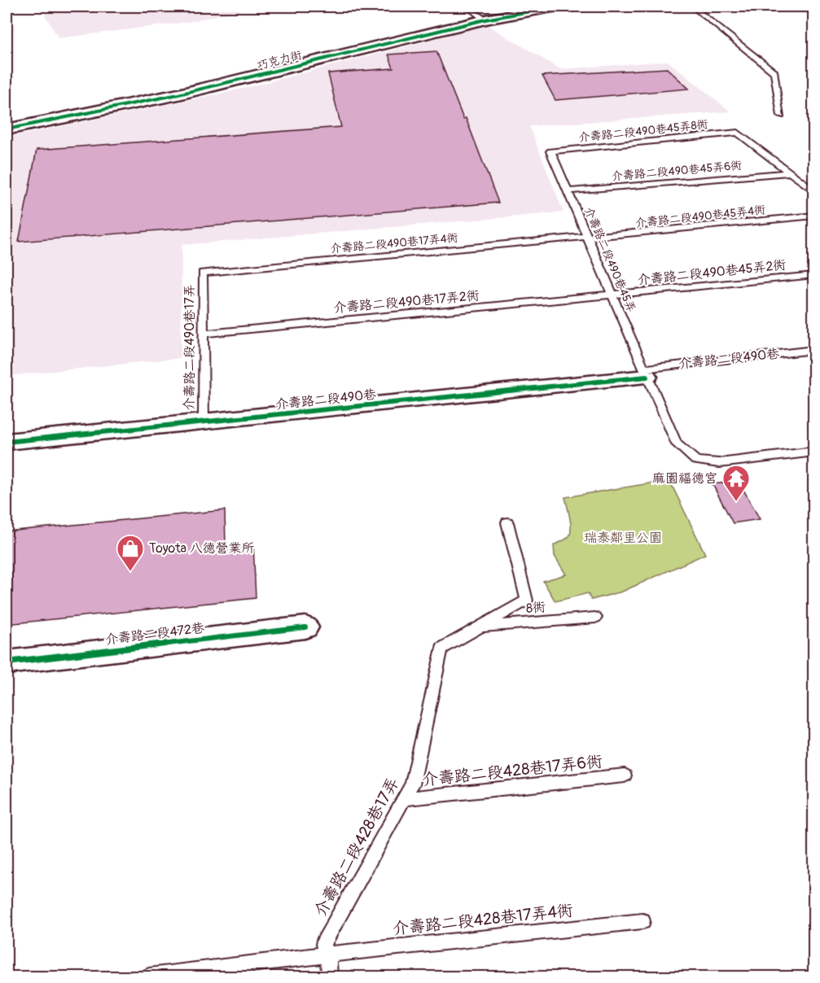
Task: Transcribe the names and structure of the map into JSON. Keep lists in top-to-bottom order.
{
  "streets": {
    "street": ["巧克力街", "介壽路二段490巷", "介壽路二段472巷"],
    "lane": [
      "介壽路二段490巷45弄8衖",
      "介壽路二段490巷45弄6衖",
      "介壽路二段490巷45弄4衖",
      "介壽路二段490巷17弄4衖",
      "介壽路二段490巷45弄",
      "介壽路二段490巷45弄2衖",
      "介壽路二段490巷17弄2衖",
      "介壽路二段490巷17弄",
      "8衖",
      "介壽路二段428巷17弄6衖",
      "介壽路二段428巷17弄",
      "介壽路二段428巷17弄4衖"
    ]
  },
  "crossings": [
    ["介壽路二段490巷45弄8衖", "介壽路二段490巷45弄6衖"],
    ["介壽路二段490巷45弄8衖", "介壽路二段490巷45弄"],
    ["介壽路二段490巷45弄6衖", "介壽路二段490巷45弄"],
    ["介壽路二段490巷45弄4衖", "介壽路二段490巷17弄4衖"],
    ["介壽路二段490巷45弄4衖", "介壽路二段490巷45弄"],
    ["介壽路二段490巷17弄4衖", "介壽路二段490巷45弄"],
    ["介壽路二段490巷17弄4衖", "介壽路二段490巷17弄"],
    ["介壽路二段490巷45弄", "介壽路二段490巷45弄2衖"],
    ["介壽路二段490巷45弄", "介壽路二段490巷17弄2衖"],
    ["介壽路二段490巷45弄", "介壽路二段490巷"],
    ["介壽路二段490巷45弄2衖", "介壽路二段490巷17弄2衖"],
    ["介壽路二段490巷17弄2衖", "介壽路二段490巷17弄"],
    ["介壽路二段490巷17弄", "介壽路二段490巷"],
    ["8衖", "介壽路二段428巷17弄"],
    ["介壽路二段428巷17弄6衖", "介壽路二段428巷17弄"],
    ["介壽路二段428巷17弄", "介壽路二段428巷17弄4衖"]
  ],
  "parks": ["瑞泰鄰里公園"],
  "places": {
    "temple": ["麻園福德宮"],
    "shop": ["Toyota 八德營業所"]
  }
}
